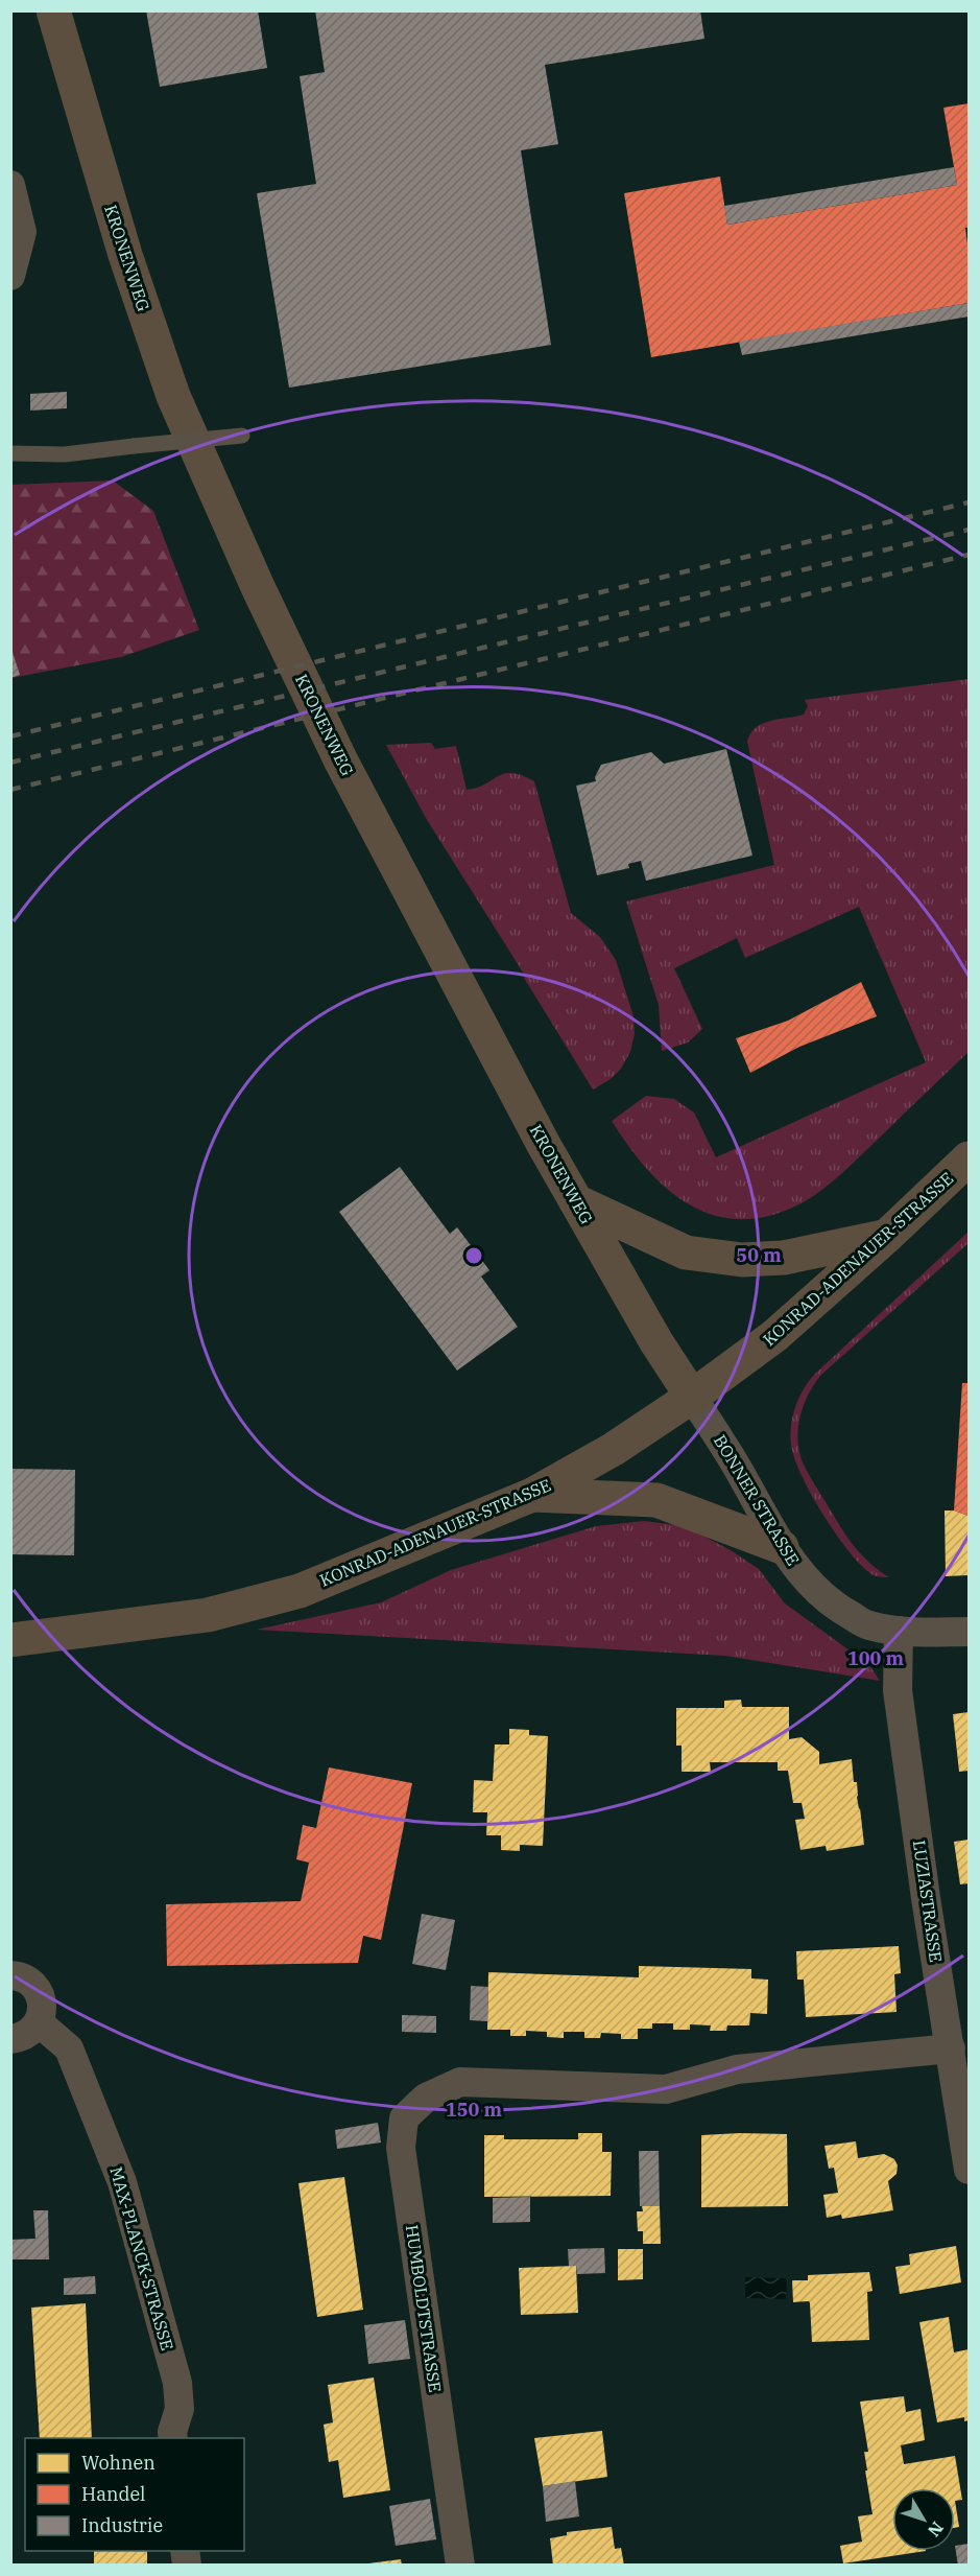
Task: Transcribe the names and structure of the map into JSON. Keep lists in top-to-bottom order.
{
  "streets": {
    "main road": ["KRONENWEG", "KONRAD-ADENAUER-STRASSE"],
    "street": [
      "BONNER STRASSE",
      "LUZIASTRASSE",
      "MAX-PLANCK-STRASSE",
      "HUMBOLDTSTRASSE"
    ]
  },
  "crossings": [
    ["KRONENWEG", "KONRAD-ADENAUER-STRASSE"],
    ["KRONENWEG", "BONNER STRASSE"],
    ["KONRAD-ADENAUER-STRASSE", "BONNER STRASSE"],
    ["BONNER STRASSE", "LUZIASTRASSE"],
    ["LUZIASTRASSE", "HUMBOLDTSTRASSE"]
  ],
  "legend": ["Wohnen", "Handel", "Industrie"],
  "north": "bottom right",
  "rings": ["50 m", "100 m", "150 m"]
}
